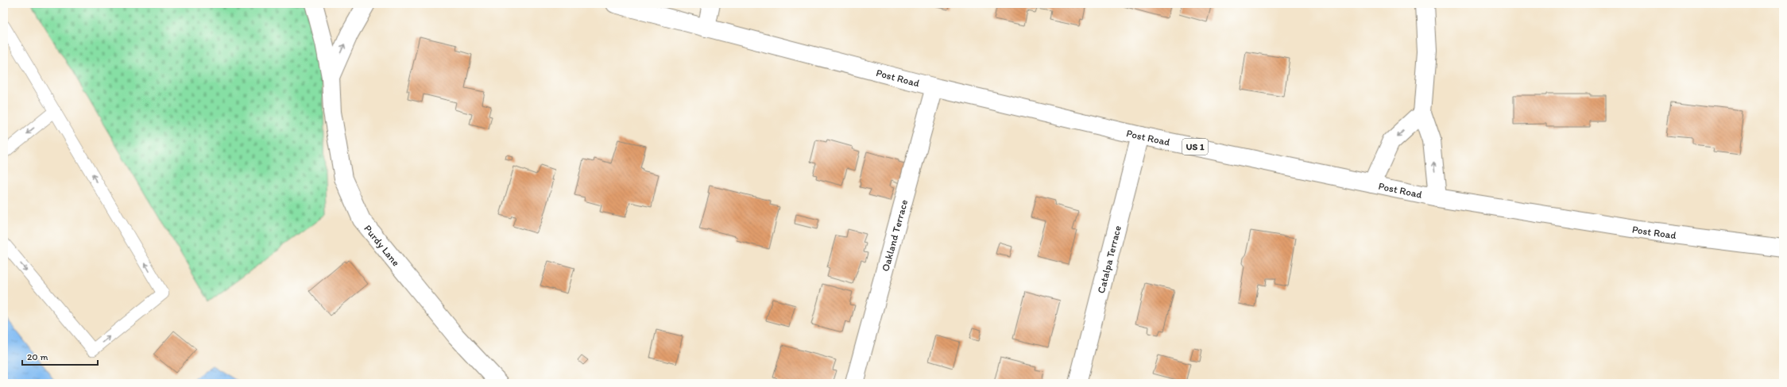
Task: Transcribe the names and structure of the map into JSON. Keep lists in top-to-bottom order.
{
  "streets": {
    "main road": [
      "Post Road",
      "US 1",
      "Oakland Terrace",
      "Purdy Lane",
      "Catalpa Terrace"
    ]
  },
  "crossings": [
    ["Post Road", "Oakland Terrace"],
    ["Post Road", "Catalpa Terrace"]
  ],
  "scale_bar": "20 m"
}
